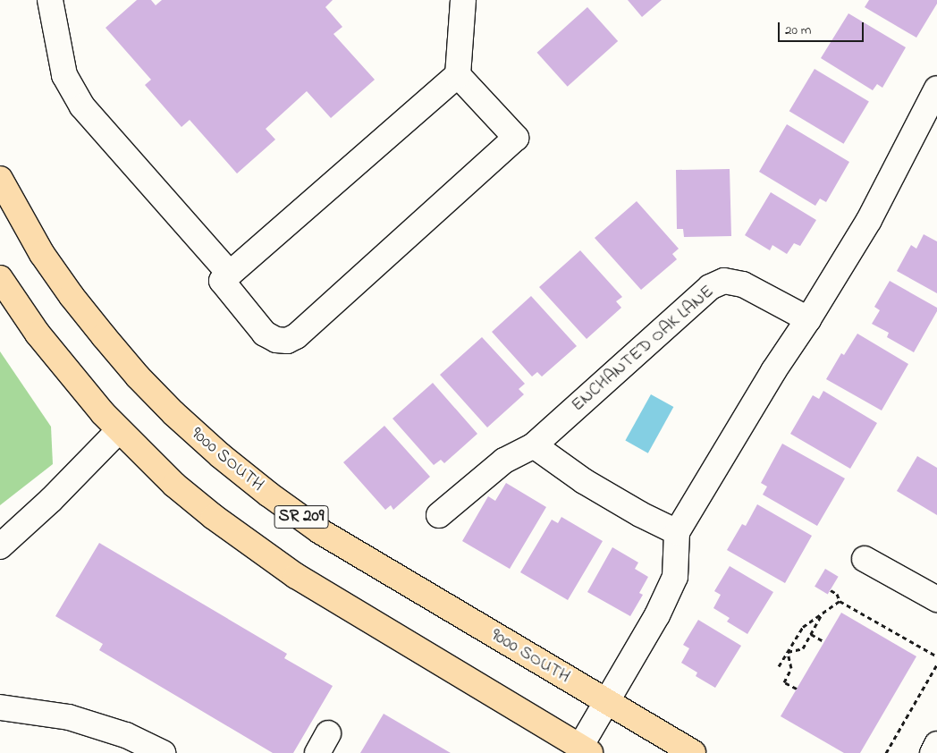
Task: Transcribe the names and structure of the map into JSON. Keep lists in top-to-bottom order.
{
  "streets": {
    "main road": ["9000 SOUTH", "SR 209"],
    "street": ["ENCHANTED OAK LANE"]
  },
  "scale_bar": "20 m"
}
